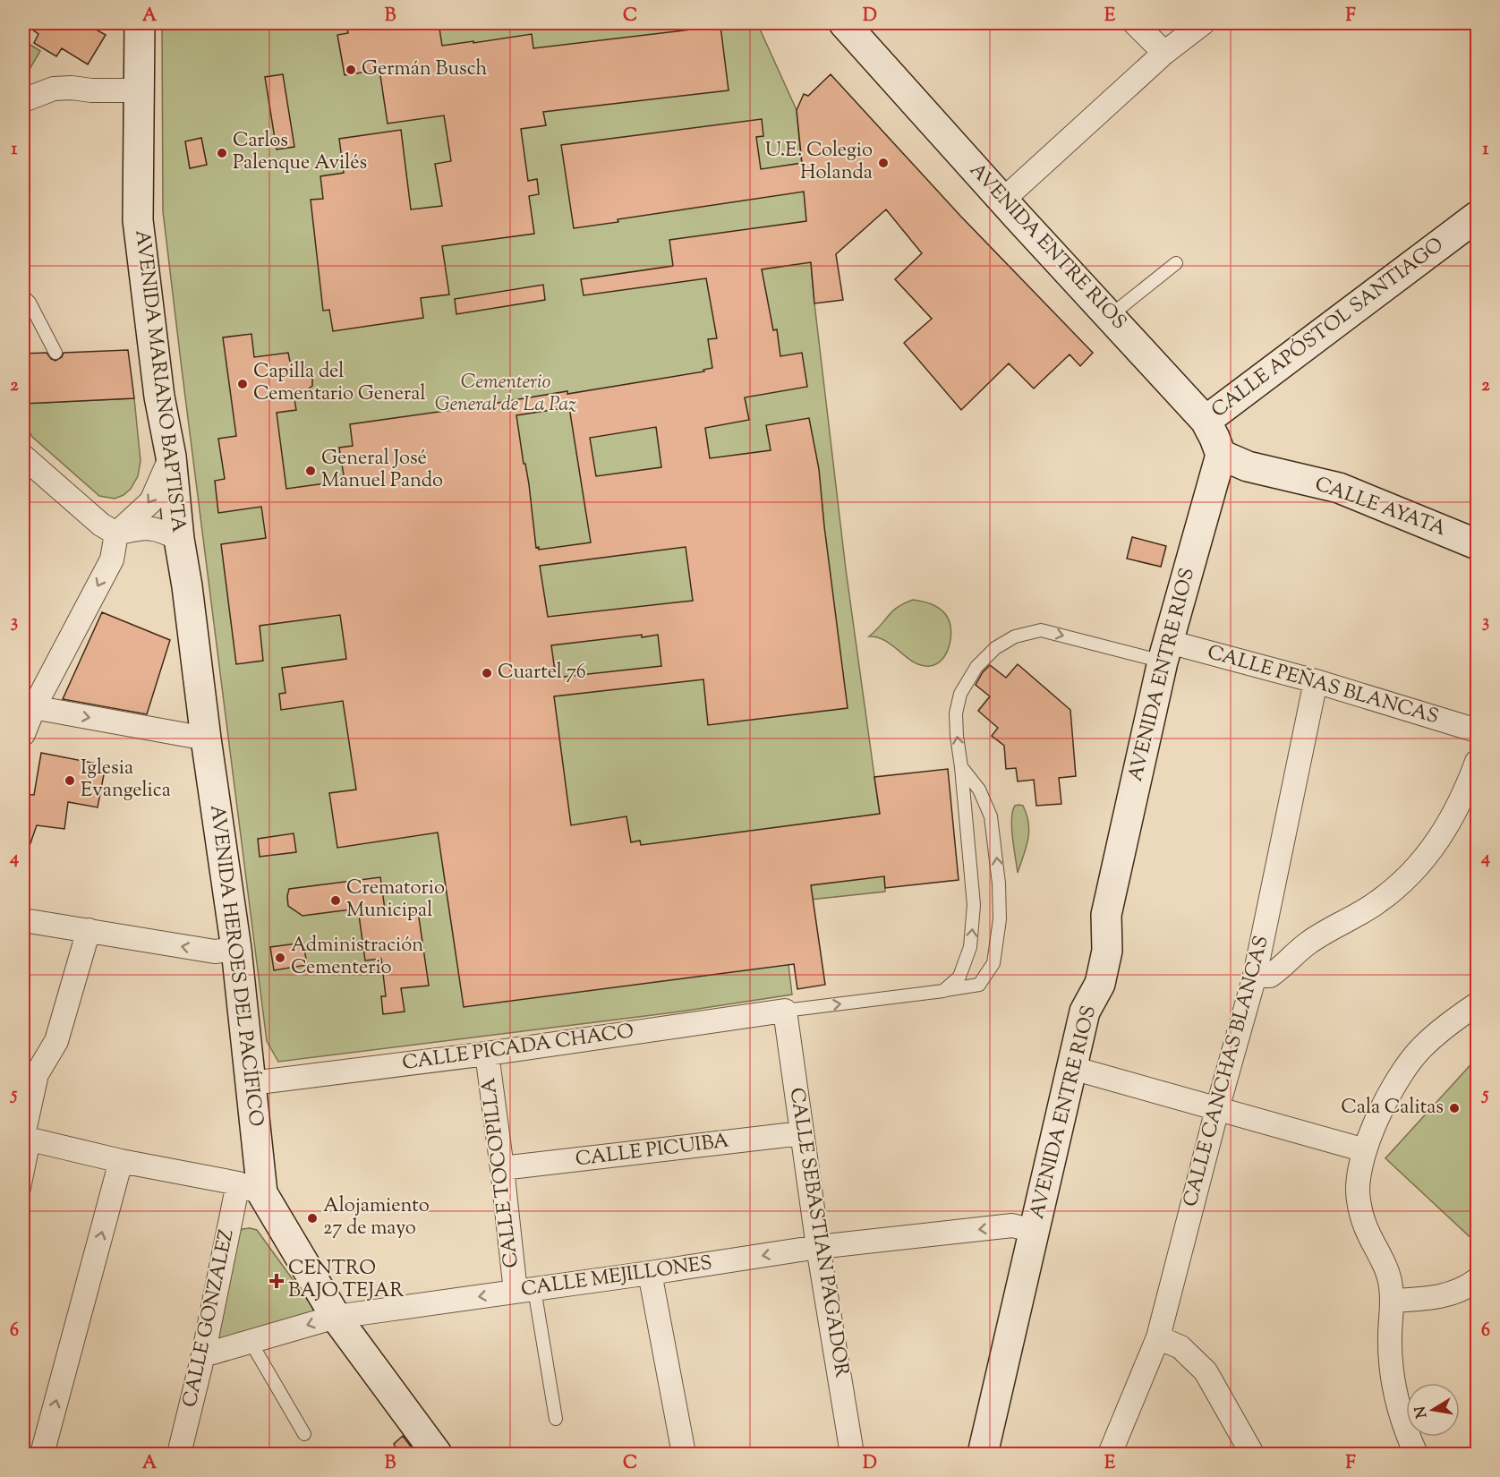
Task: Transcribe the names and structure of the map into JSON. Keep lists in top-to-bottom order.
{
  "streets": {
    "main road": [
      "AVENIDA ENTRE RIOS",
      "CALLE APÓSTOL SANTIAGO",
      "AVENIDA MARIANO BAPTISTA",
      "CALLE AYATA",
      "AVENIDA HEROES DEL PACÍFICO"
    ],
    "street": [
      "CALLE PEÑAS BLANCAS",
      "CALLE PICADA CHACO",
      "CALLE CANCHAS BLANCAS",
      "CALLE PICUIBA",
      "CALLE TOCOPILLA",
      "CALLE SEBASTIAN PAGADOR",
      "CALLE MEJILLONES",
      "CALLE GONZALEZ"
    ]
  },
  "crossings": [
    ["AVENIDA ENTRE RIOS", "CALLE APÓSTOL SANTIAGO"],
    ["AVENIDA ENTRE RIOS", "CALLE AYATA"],
    ["AVENIDA ENTRE RIOS", "CALLE PEÑAS BLANCAS"],
    ["AVENIDA ENTRE RIOS", "CALLE MEJILLONES"],
    ["AVENIDA MARIANO BAPTISTA", "AVENIDA HEROES DEL PACÍFICO"],
    ["CALLE PEÑAS BLANCAS", "CALLE CANCHAS BLANCAS"],
    ["AVENIDA HEROES DEL PACÍFICO", "CALLE PICADA CHACO"],
    ["AVENIDA HEROES DEL PACÍFICO", "CALLE GONZALEZ"],
    ["CALLE PICADA CHACO", "CALLE TOCOPILLA"],
    ["CALLE PICADA CHACO", "CALLE SEBASTIAN PAGADOR"],
    ["CALLE PICUIBA", "CALLE TOCOPILLA"],
    ["CALLE PICUIBA", "CALLE SEBASTIAN PAGADOR"],
    ["CALLE TOCOPILLA", "CALLE MEJILLONES"],
    ["CALLE SEBASTIAN PAGADOR", "CALLE MEJILLONES"],
    ["CALLE MEJILLONES", "CALLE GONZALEZ"]
  ],
  "one_way": ["CALLE MEJILLONES"],
  "parks": ["Cementerio General de La Paz"],
  "places": {
    "other": [
      "Germán Busch",
      "Carlos Palenque Avilés",
      "U.E. Colegio Holanda",
      "Capilla del Cementario General",
      "General José Manuel Pando",
      "Cuartel 76",
      "Iglesia Evangelica",
      "Crematorio Municipal",
      "Administración Cementerio",
      "Cala Calitas",
      "Alojamiento 27 de mayo"
    ],
    "health": ["CENTRO BAJO TEJAR"]
  },
  "north": "left",
  "grid": {
    "columns": [
      "A",
      "B",
      "C",
      "D",
      "E",
      "F"
    ],
    "rows": [
      "1",
      "2",
      "3",
      "4",
      "5",
      "6"
    ]
  }
}
